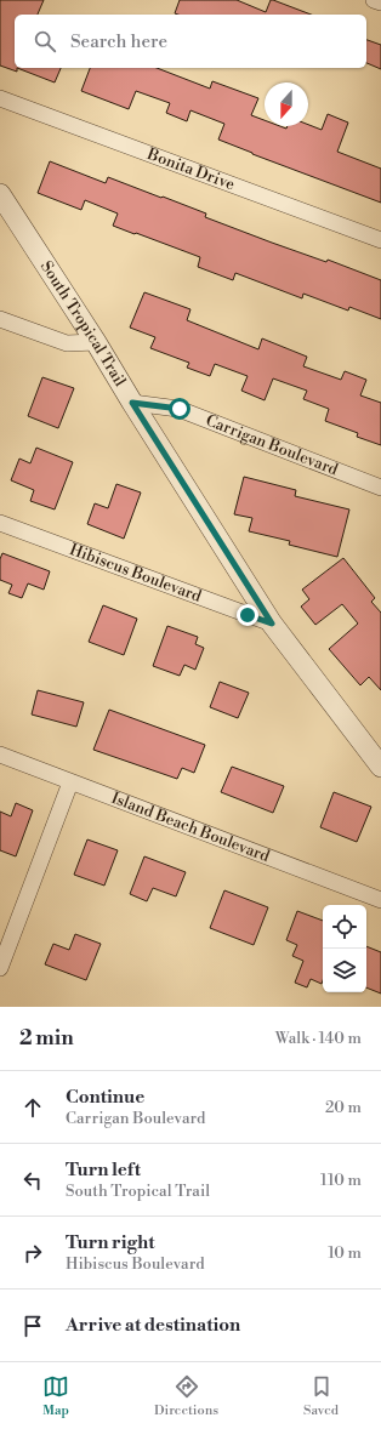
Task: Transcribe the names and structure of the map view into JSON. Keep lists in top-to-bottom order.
{
  "streets": {
    "street": [
      "Bonita Drive",
      "South Tropical Trail",
      "Carrigan Boulevard",
      "Hibiscus Boulevard",
      "Island Beach Boulevard"
    ]
  },
  "crossings": [
    ["South Tropical Trail", "Carrigan Boulevard"],
    ["South Tropical Trail", "Hibiscus Boulevard"]
  ],
  "north": "bottom",
  "page": {
    "search": "Search here",
    "heading": ["2 min", "Walk · 140 m"],
    "list": [
      ["Continue", "Carrigan Boulevard", "20 m"],
      ["Turn left", "South Tropical Trail", "110 m"],
      ["Turn right", "Hibiscus Boulevard", "10 m"],
      "Arrive at destination"
    ],
    "nav": ["Map", "Directions", "Saved"]
  }
}
